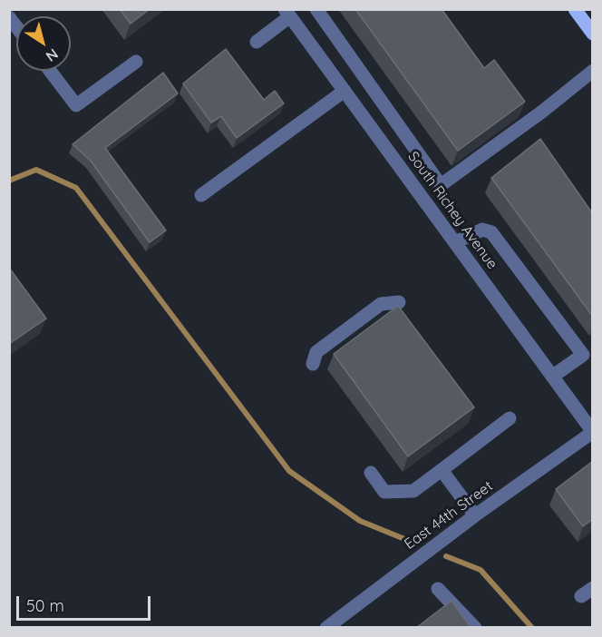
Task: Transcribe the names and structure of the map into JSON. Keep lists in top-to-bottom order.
{
  "streets": {
    "street": ["South Richey Avenue", "East 44th Street"]
  },
  "crossings": [
    ["South Richey Avenue", "East 44th Street"]
  ],
  "scale_bar": "50 m",
  "north": "bottom right"
}
